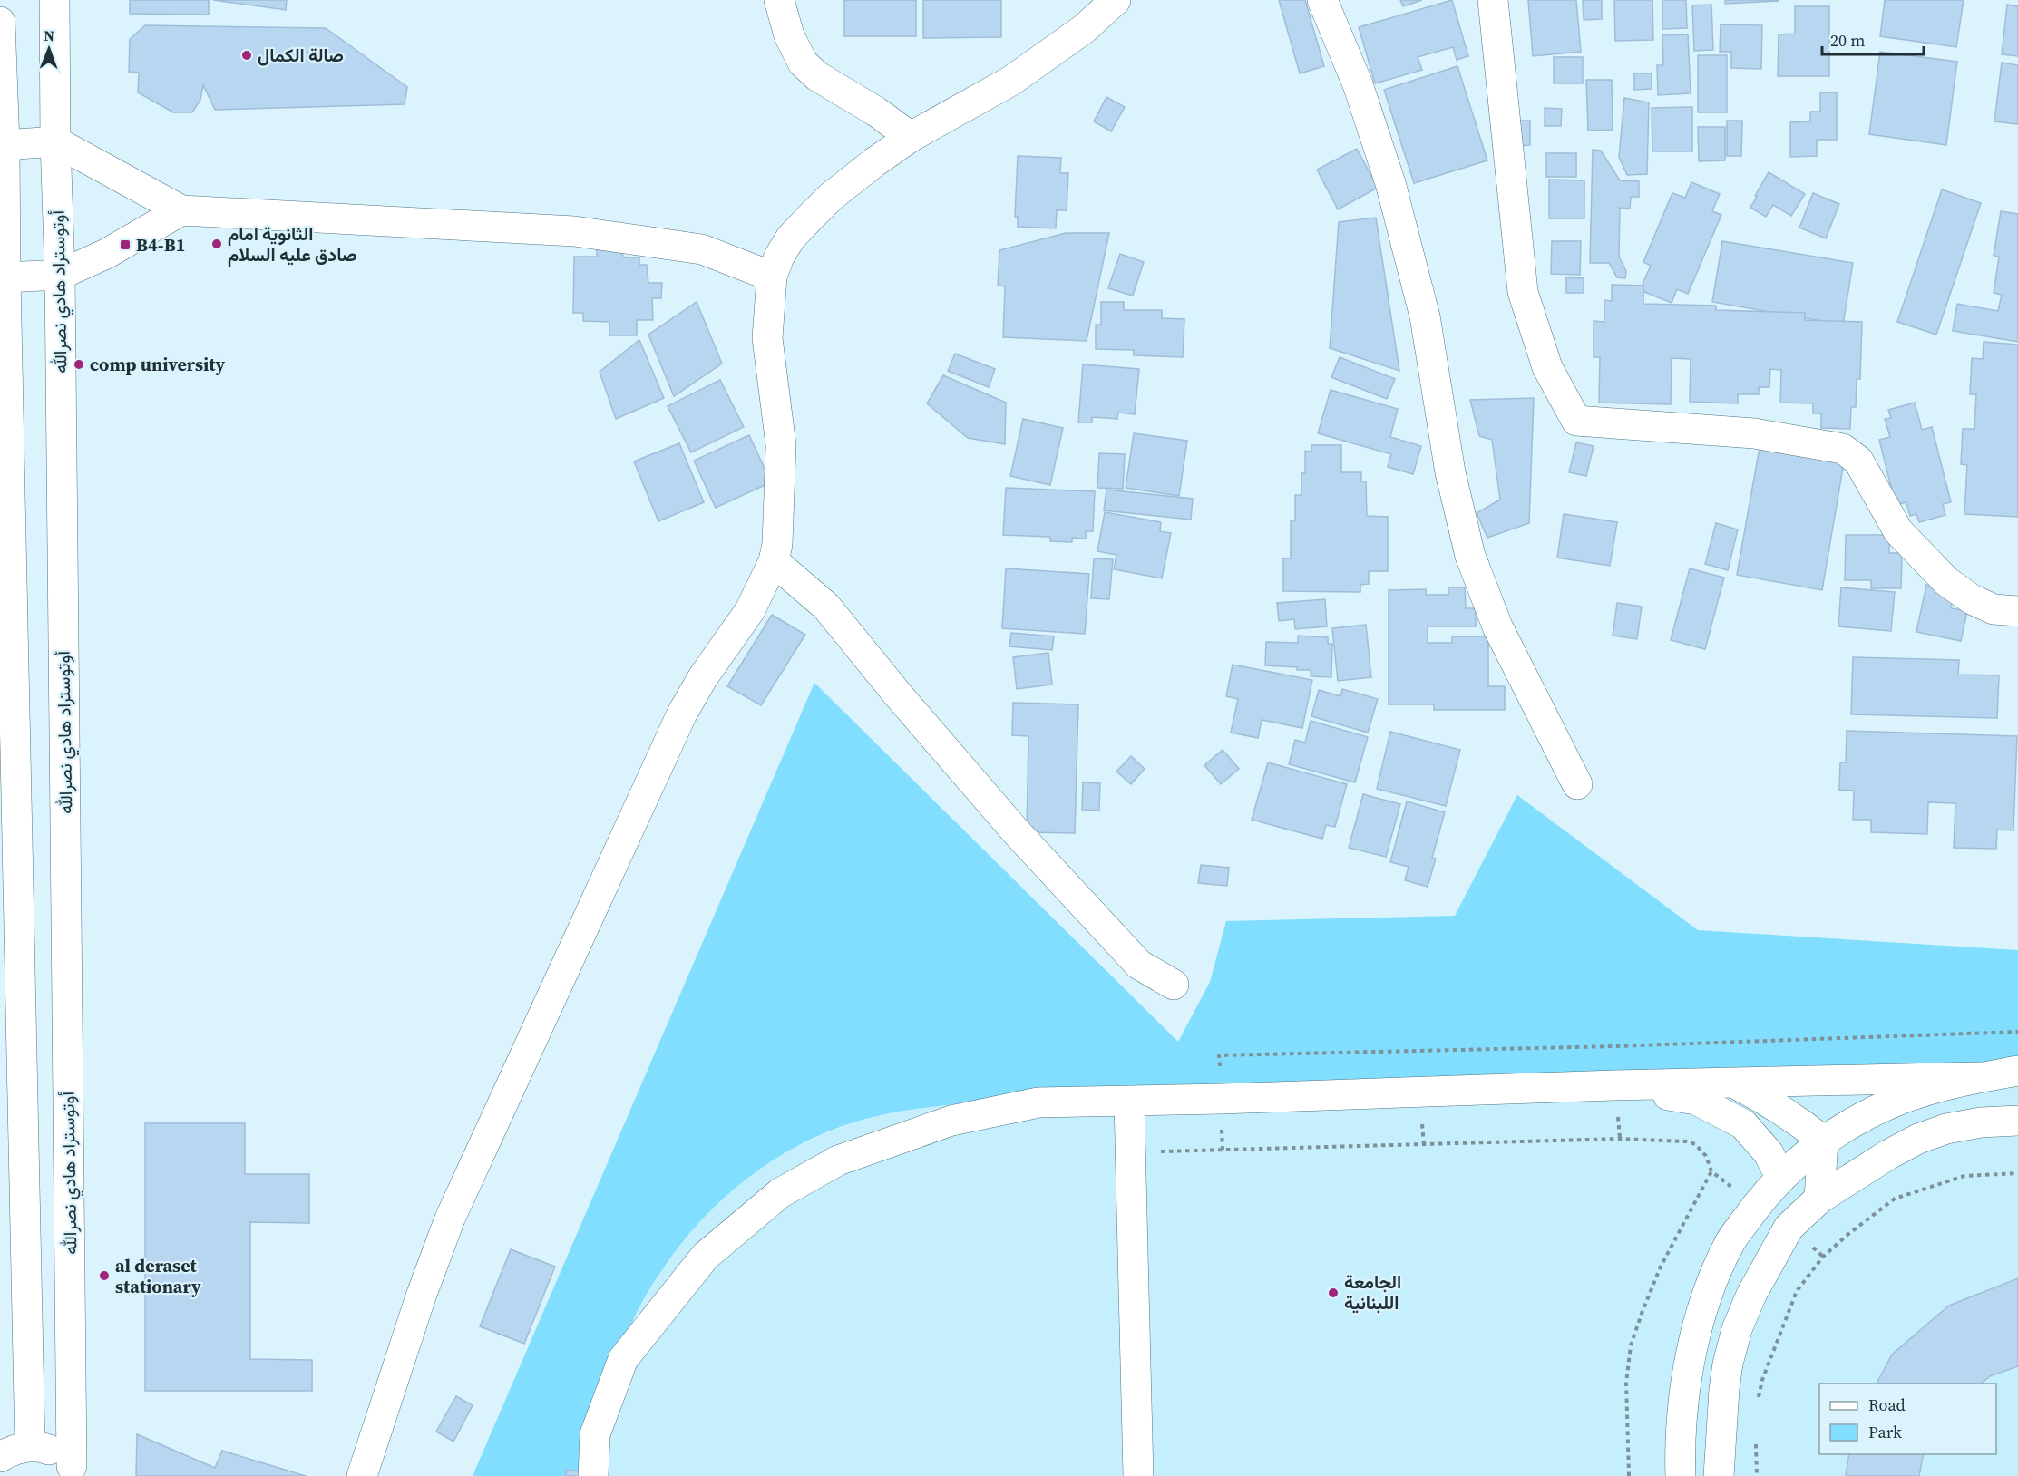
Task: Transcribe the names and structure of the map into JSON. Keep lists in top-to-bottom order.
{
  "streets": {
    "main road": ["أوتوستراد هادي نصرالله"]
  },
  "places": {
    "other": [
      "صالة الكمال",
      "الثانویة امام صادق عليه السلام",
      "comp university",
      "al deraset stationary",
      "الجامعة اللبنانية"
    ],
    "transit": ["B4-B1"]
  },
  "legend": ["Road", "Park"],
  "scale_bar": "20 m",
  "north": "top"
}
